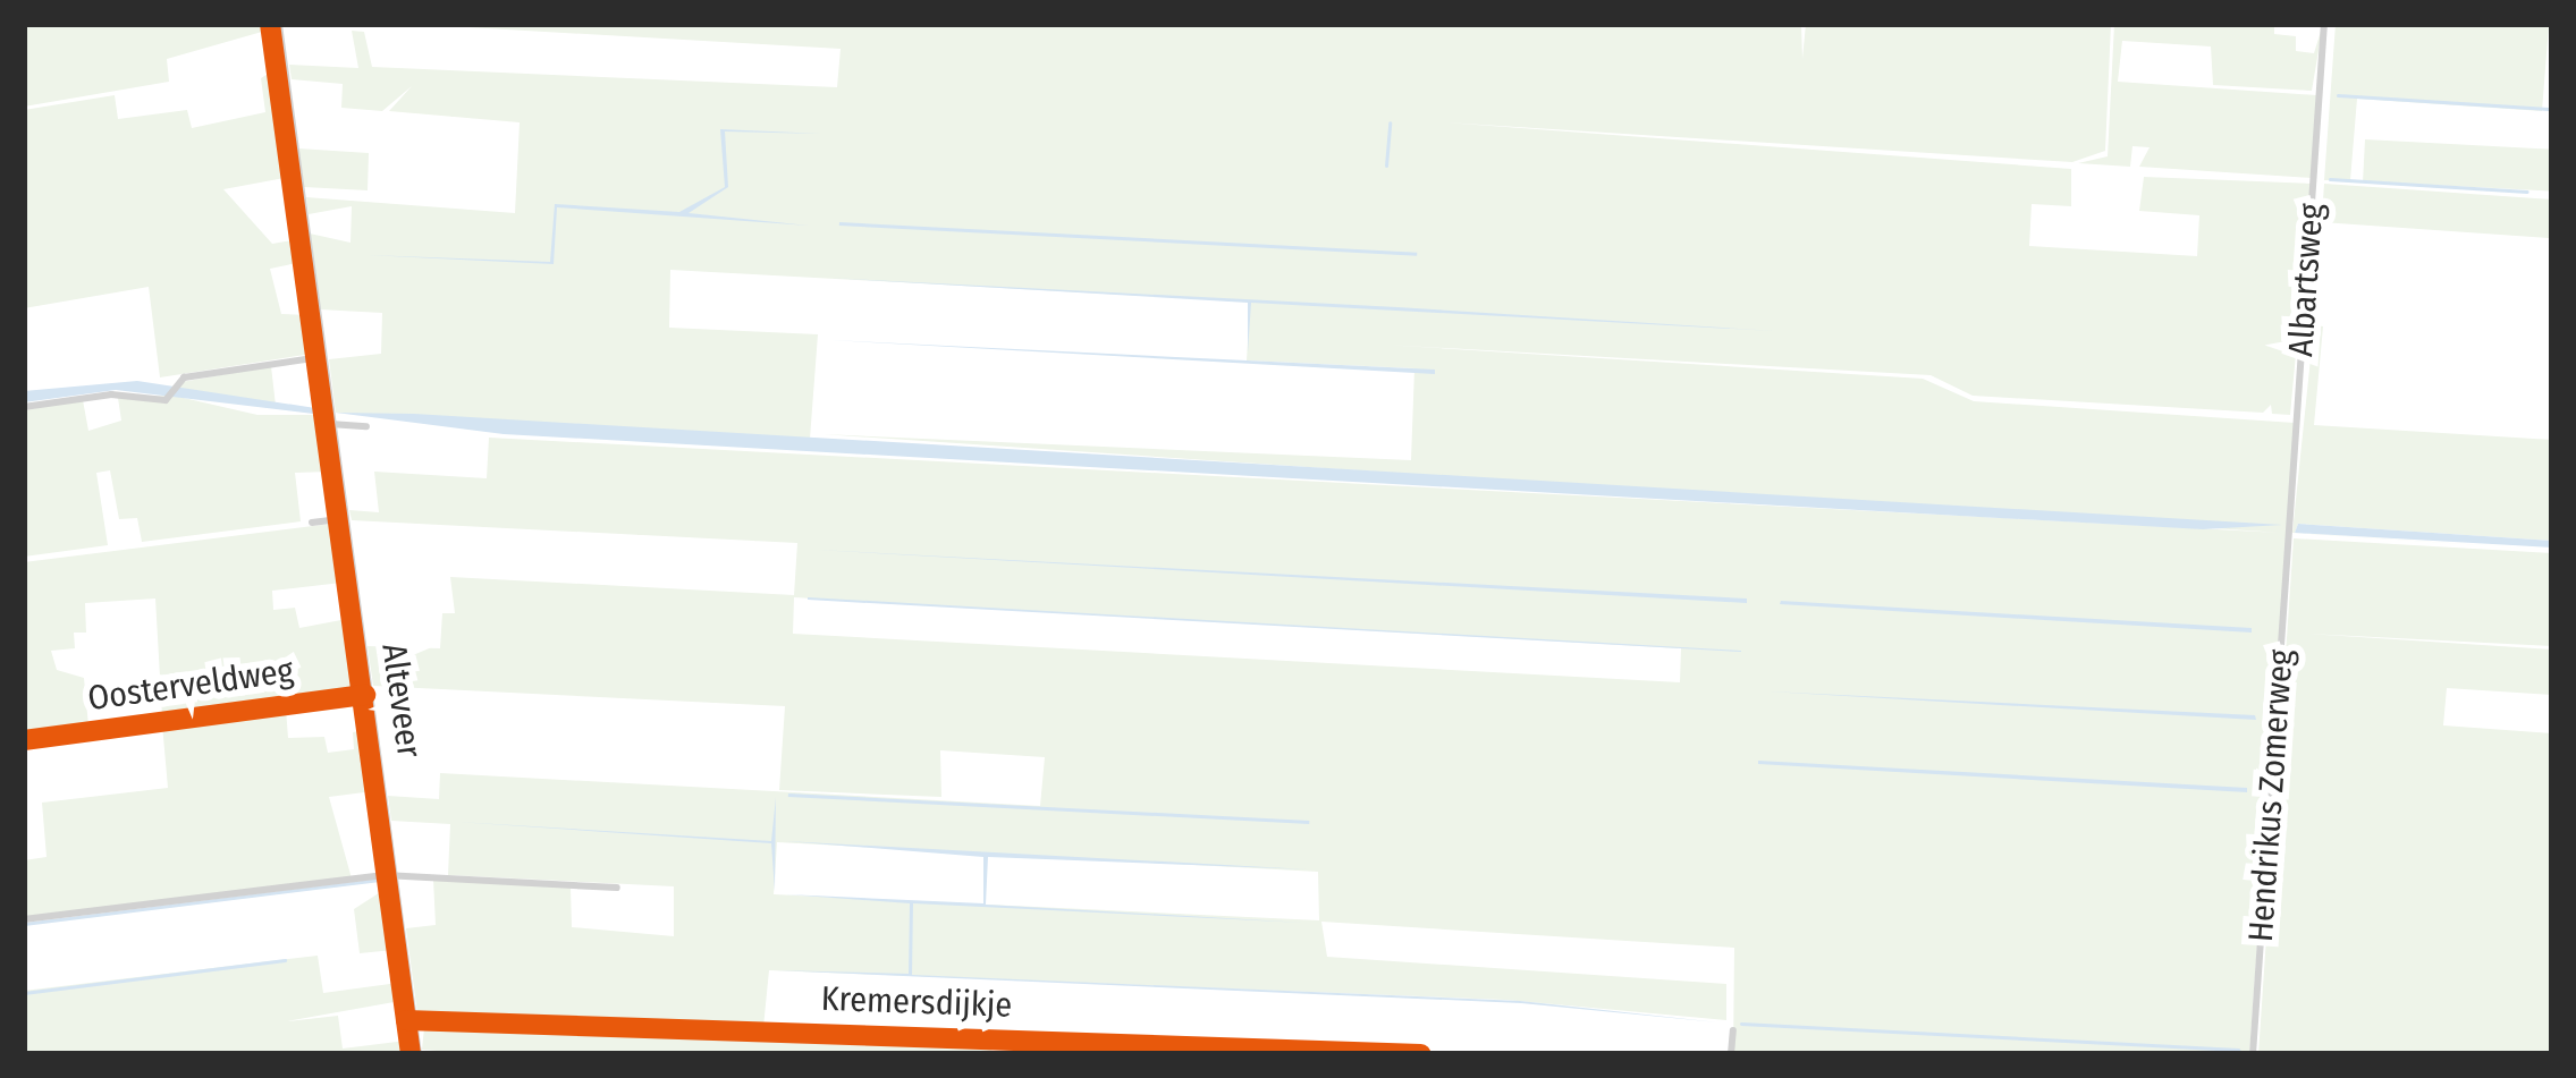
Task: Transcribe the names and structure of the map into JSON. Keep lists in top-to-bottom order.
{
  "streets": {
    "street": [
      "Albartsweg",
      "Oosterveldweg",
      "Alteveer",
      "Hendrikus Zomerweg"
    ],
    "cycle path": ["Kremersdijkje"]
  },
  "crossings": [
    ["Albartsweg", "Hendrikus Zomerweg"],
    ["Oosterveldweg", "Alteveer"]
  ]
}
